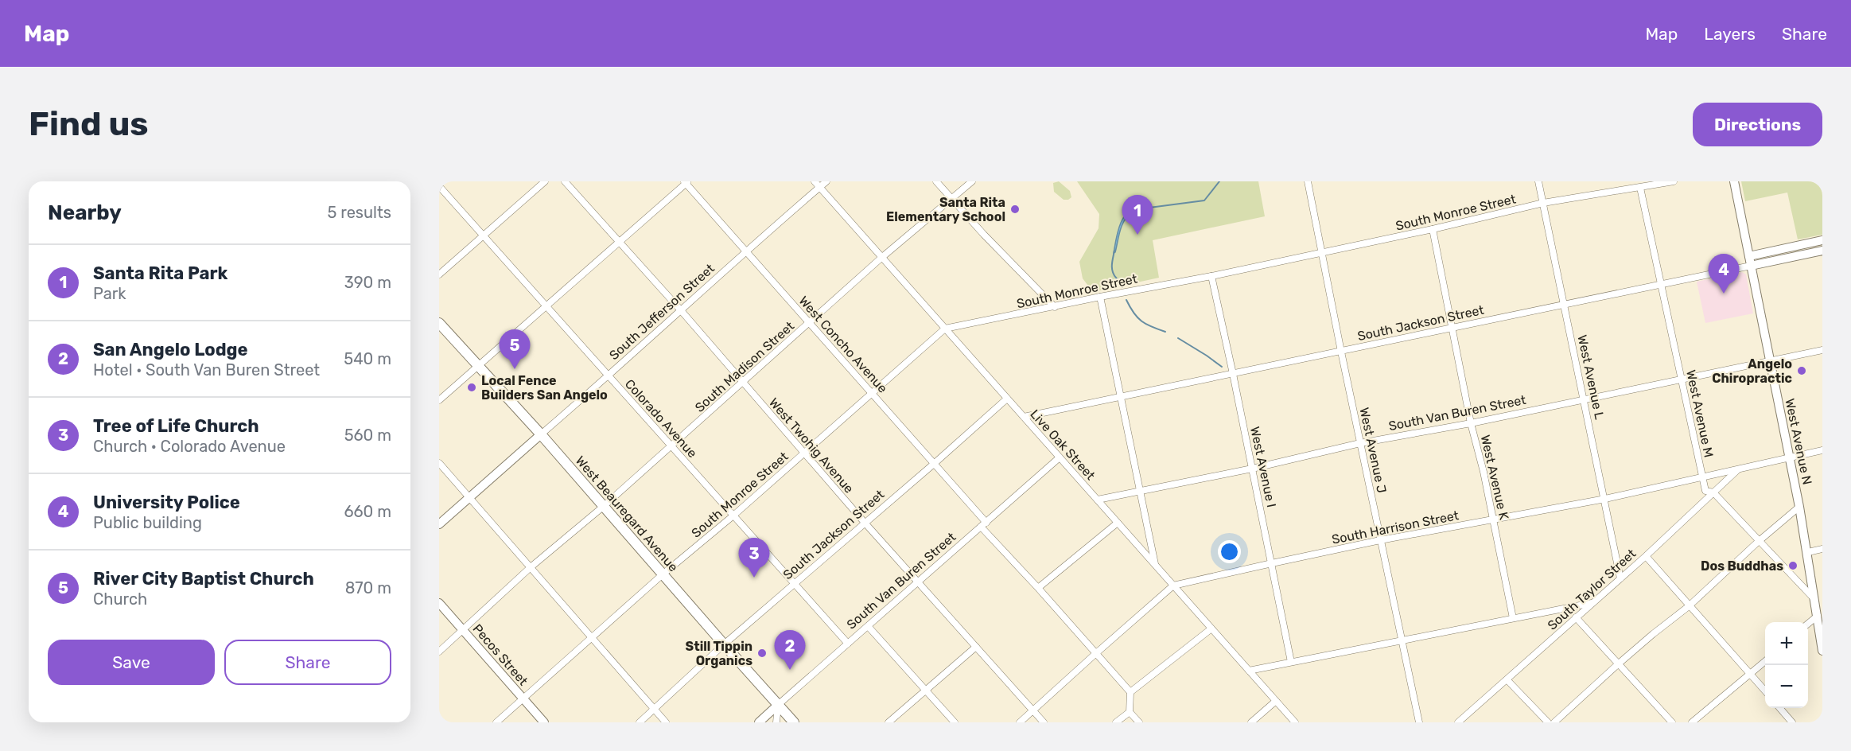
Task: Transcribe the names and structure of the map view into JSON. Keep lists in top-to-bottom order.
{
  "streets": {
    "main road": ["West Beauregard Avenue"],
    "street": [
      "South Monroe Street",
      "South Jefferson Street",
      "South Jackson Street",
      "West Concho Avenue",
      "South Madison Street",
      "West Avenue L",
      "South Van Buren Street",
      "West Avenue M",
      "Colorado Avenue",
      "West Avenue N",
      "Live Oak Street",
      "West Twohig Avenue",
      "West Avenue J",
      "West Avenue I",
      "West Avenue K",
      "South Harrison Street",
      "South Taylor Street",
      "Pecos Street"
    ]
  },
  "crossings": [
    ["South Monroe Street", "West Concho Avenue"],
    ["South Monroe Street", "West Avenue L"],
    ["South Monroe Street", "West Avenue M"],
    ["South Monroe Street", "Colorado Avenue"],
    ["South Monroe Street", "Live Oak Street"],
    ["South Monroe Street", "West Twohig Avenue"],
    ["South Monroe Street", "West Avenue J"],
    ["South Monroe Street", "West Avenue I"],
    ["South Monroe Street", "West Avenue K"],
    ["South Monroe Street", "West Beauregard Avenue"],
    ["South Monroe Street", "Pecos Street"],
    ["South Jefferson Street", "West Concho Avenue"],
    ["South Jefferson Street", "Colorado Avenue"],
    ["South Jefferson Street", "Live Oak Street"],
    ["South Jefferson Street", "West Twohig Avenue"],
    ["South Jefferson Street", "West Beauregard Avenue"],
    ["South Jackson Street", "West Concho Avenue"],
    ["South Jackson Street", "West Avenue L"],
    ["South Jackson Street", "West Avenue M"],
    ["South Jackson Street", "Colorado Avenue"],
    ["South Jackson Street", "West Avenue N"],
    ["South Jackson Street", "Live Oak Street"],
    ["South Jackson Street", "West Twohig Avenue"],
    ["South Jackson Street", "West Avenue J"],
    ["South Jackson Street", "West Avenue I"],
    ["South Jackson Street", "West Avenue K"],
    ["South Jackson Street", "West Beauregard Avenue"],
    ["West Concho Avenue", "South Madison Street"],
    ["West Concho Avenue", "South Van Buren Street"],
    ["West Concho Avenue", "South Harrison Street"],
    ["South Madison Street", "Colorado Avenue"],
    ["South Madison Street", "Live Oak Street"],
    ["South Madison Street", "West Twohig Avenue"],
    ["South Madison Street", "West Beauregard Avenue"],
    ["South Madison Street", "Pecos Street"],
    ["West Avenue L", "South Van Buren Street"],
    ["West Avenue L", "South Harrison Street"],
    ["West Avenue L", "South Taylor Street"],
    ["South Van Buren Street", "West Avenue M"],
    ["South Van Buren Street", "Colorado Avenue"],
    ["South Van Buren Street", "West Avenue N"],
    ["South Van Buren Street", "Live Oak Street"],
    ["South Van Buren Street", "West Twohig Avenue"],
    ["South Van Buren Street", "West Avenue J"],
    ["South Van Buren Street", "West Avenue I"],
    ["South Van Buren Street", "West Avenue K"],
    ["South Van Buren Street", "West Beauregard Avenue"],
    ["West Avenue M", "West Avenue N"],
    ["West Avenue M", "South Harrison Street"],
    ["West Avenue M", "South Taylor Street"],
    ["West Avenue N", "South Harrison Street"],
    ["Live Oak Street", "South Harrison Street"],
    ["West Twohig Avenue", "South Harrison Street"],
    ["West Avenue J", "South Harrison Street"],
    ["West Avenue I", "South Harrison Street"],
    ["West Avenue K", "South Harrison Street"],
    ["South Harrison Street", "South Taylor Street"]
  ],
  "places": [
    "Santa Rita Elementary School",
    "Angelo Chiropractic",
    "Local Fence Builders San Angelo",
    "Dos Buddhas",
    "Still Tippin Organics"
  ],
  "page": {
    "header": "Map",
    "nav": ["Map", "Layers", "Share"],
    "buttons": [
      "Directions",
      ["Save", "Share"]
    ],
    "title": "Find us",
    "heading": ["Nearby", "5 results"],
    "pins": [
      "1",
      "4",
      "5",
      "3",
      "2"
    ],
    "list": [
      {
        "mark": "1",
        "name": "Santa Rita Park",
        "note": "Park",
        "value": "390 m"
      },
      {
        "mark": "2",
        "name": "San Angelo Lodge",
        "note": "Hotel · South Van Buren Street",
        "value": "540 m"
      },
      {
        "mark": "3",
        "name": "Tree of Life Church",
        "note": "Church · Colorado Avenue",
        "value": "560 m"
      },
      {
        "mark": "4",
        "name": "University Police",
        "note": "Public building",
        "value": "660 m"
      },
      {
        "mark": "5",
        "name": "River City Baptist Church",
        "note": "Church",
        "value": "870 m"
      }
    ],
    "map_buttons": ["+", "−"]
  }
}
